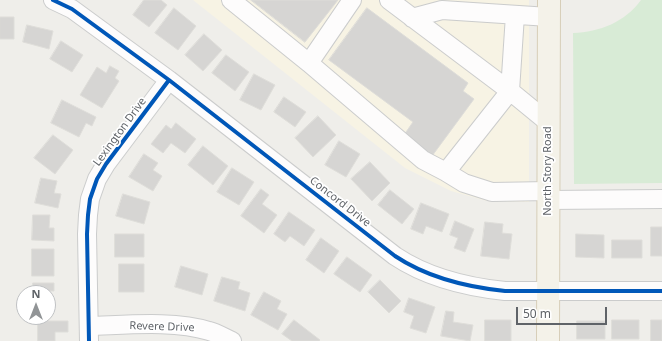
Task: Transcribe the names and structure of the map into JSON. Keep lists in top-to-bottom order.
{
  "streets": {
    "main road": ["North Story Road"],
    "street": ["Lexington Drive", "Concord Drive", "Revere Drive"]
  },
  "crossings": [
    ["Lexington Drive", "Concord Drive"],
    ["Lexington Drive", "Revere Drive"],
    ["North Story Road", "Concord Drive"]
  ],
  "scale_bar": "50 m",
  "north": "top"
}
